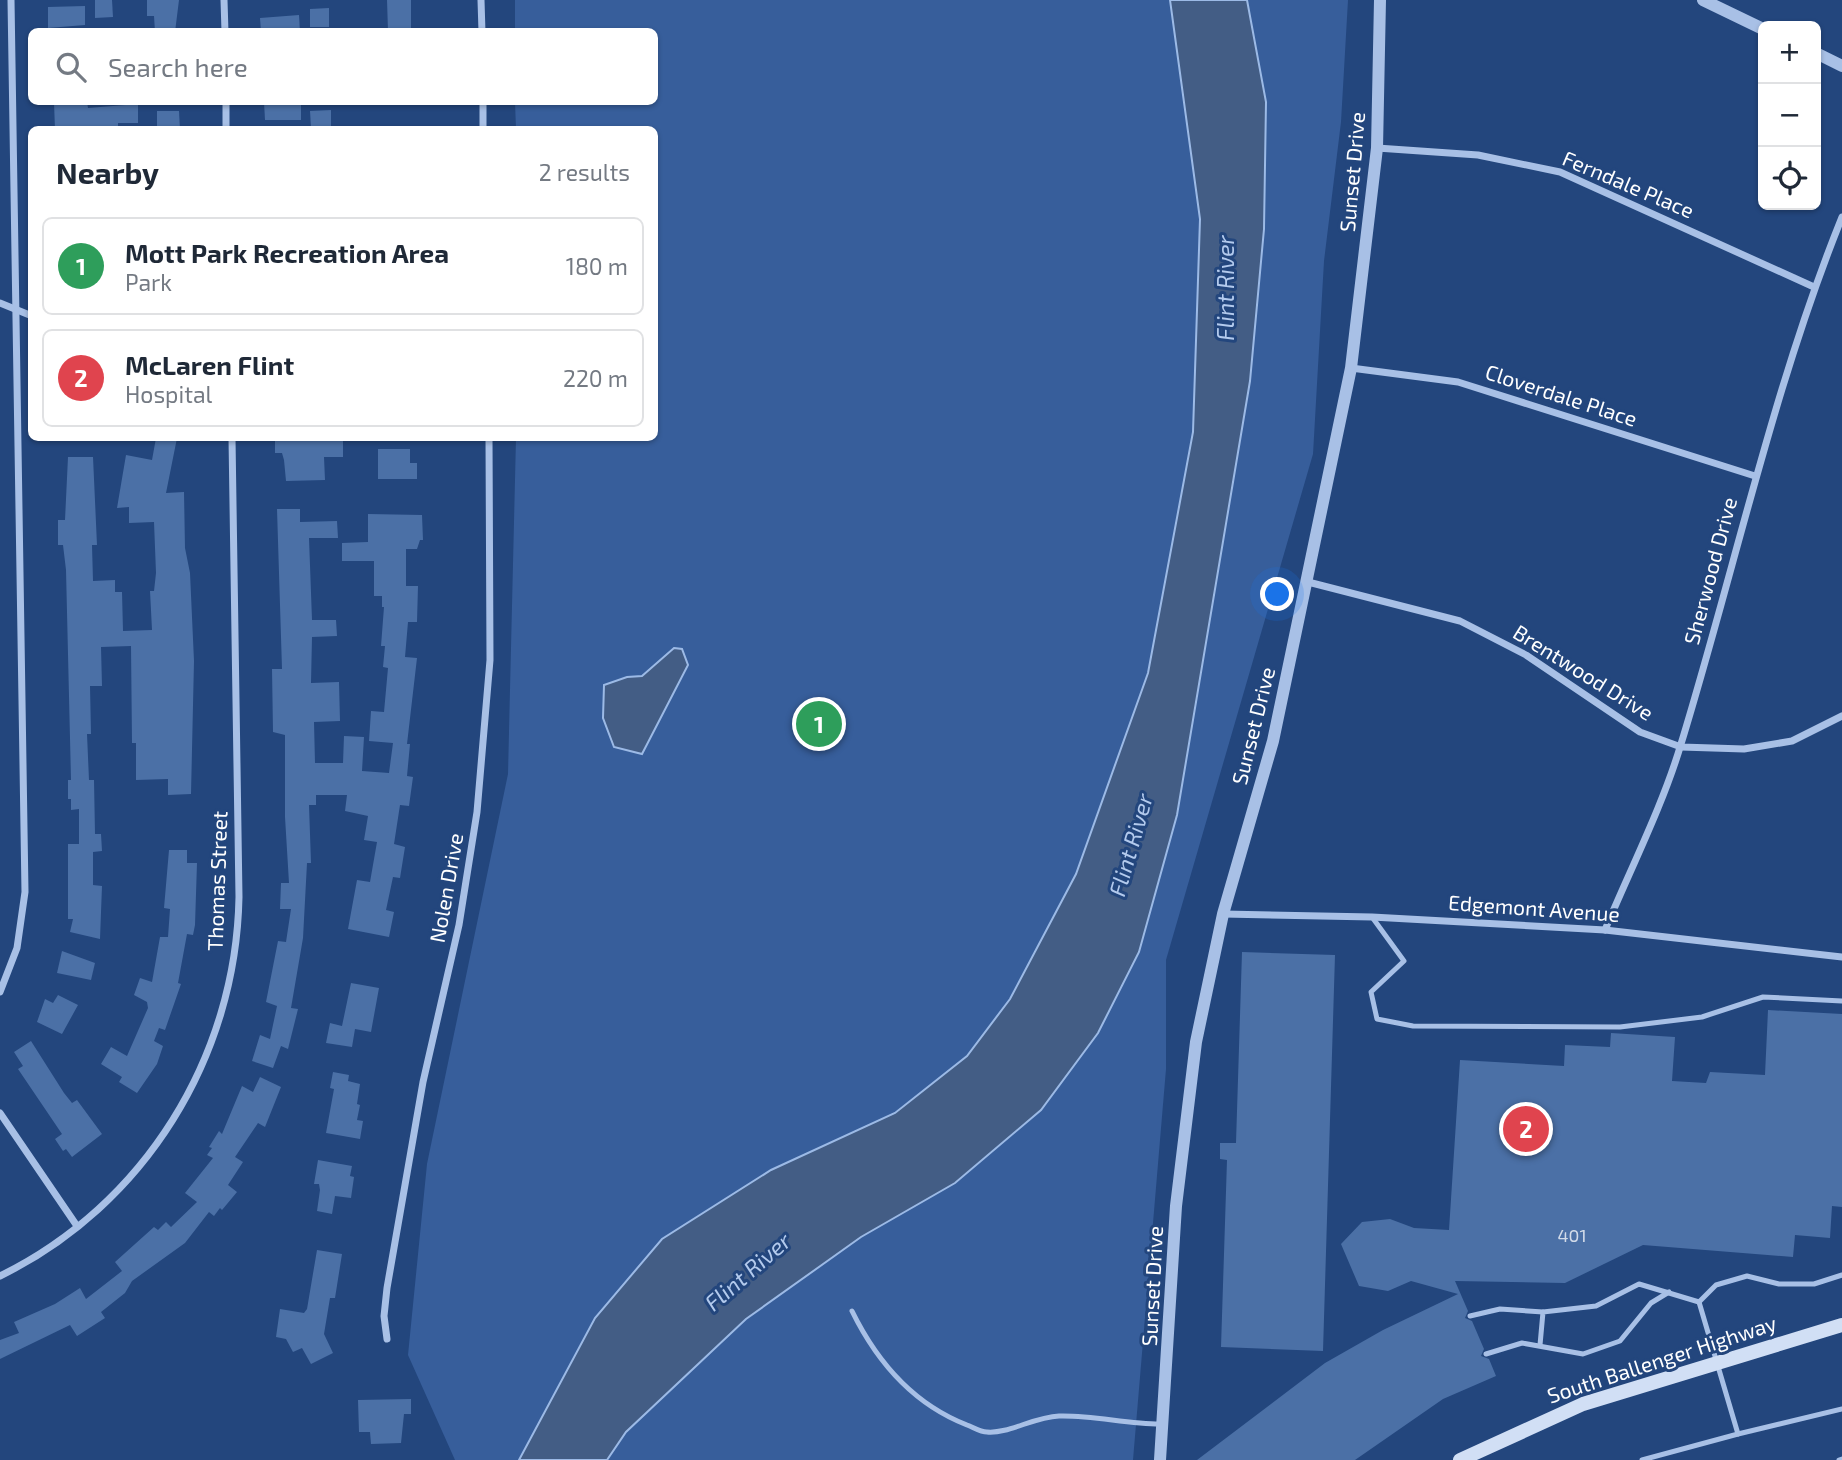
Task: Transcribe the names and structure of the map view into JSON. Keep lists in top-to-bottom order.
{
  "streets": {
    "main road": ["South Ballenger Highway"],
    "street": [
      "Sunset Drive",
      "Ferndale Place",
      "Cloverdale Place",
      "Sherwood Drive",
      "Brentwood Drive",
      "Thomas Street",
      "Nolen Drive",
      "Edgemont Avenue"
    ]
  },
  "crossings": [
    ["Sunset Drive", "Ferndale Place"],
    ["Sunset Drive", "Cloverdale Place"],
    ["Sunset Drive", "Brentwood Drive"],
    ["Sunset Drive", "Edgemont Avenue"],
    ["Ferndale Place", "Sherwood Drive"],
    ["Cloverdale Place", "Sherwood Drive"],
    ["Sherwood Drive", "Brentwood Drive"],
    ["Sherwood Drive", "Edgemont Avenue"]
  ],
  "water": ["Flint River"],
  "house_numbers": ["401"],
  "page": {
    "map_buttons": ["+", "−"],
    "search": "Search here",
    "heading": ["Nearby", "2 results"],
    "list": [
      {
        "mark": "1",
        "name": "Mott Park Recreation Area",
        "note": "Park",
        "value": "180 m"
      },
      {
        "mark": "2",
        "name": "McLaren Flint",
        "note": "Hospital",
        "value": "220 m"
      }
    ],
    "pins": ["1", "2"]
  }
}
